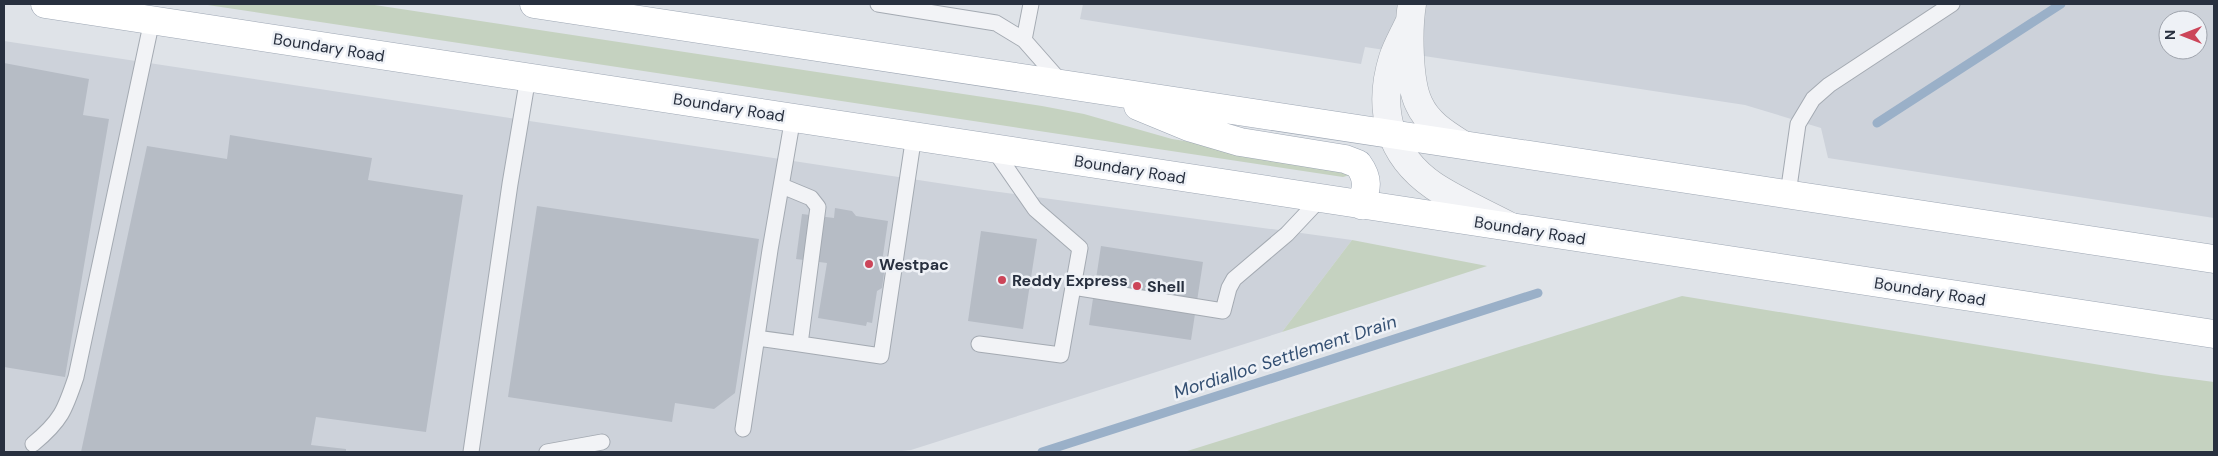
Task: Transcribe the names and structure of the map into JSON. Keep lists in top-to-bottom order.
{
  "streets": {
    "main road": ["Boundary Road"]
  },
  "water": ["Mordialloc Settlement Drain"],
  "places": ["Westpac", "Reddy Express", "Shell"],
  "north": "left"
}
